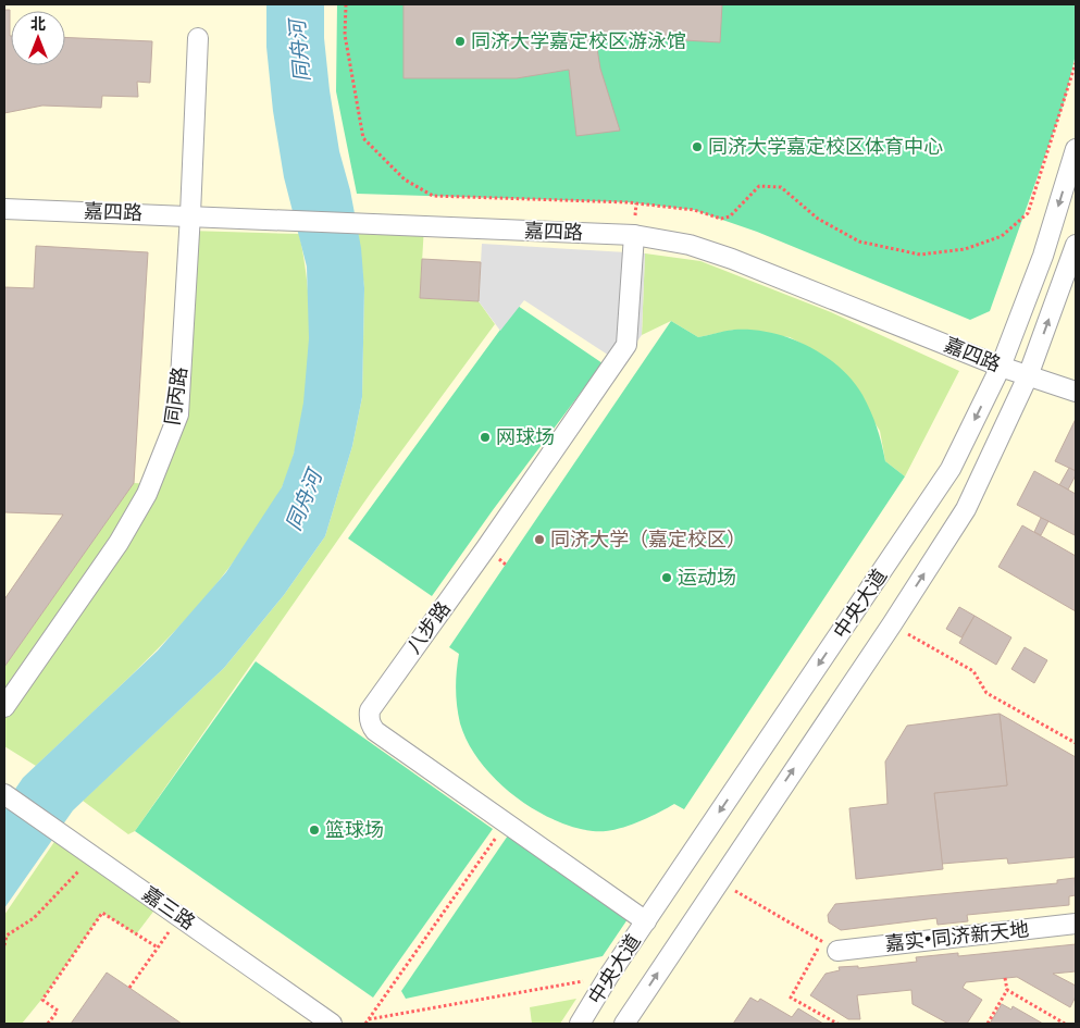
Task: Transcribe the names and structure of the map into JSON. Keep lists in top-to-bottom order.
{
  "streets": {
    "street": [
      "嘉四路",
      "同丙路",
      "中央大道",
      "八步路",
      "嘉三路",
      "嘉实•同济新天地"
    ]
  },
  "crossings": [
    ["嘉四路", "同丙路"],
    ["嘉四路", "中央大道"],
    ["嘉四路", "八步路"],
    ["中央大道", "八步路"]
  ],
  "water": ["同舟河"],
  "places": [
    "同济大学嘉定校区游泳馆",
    "同济大学嘉定校区体育中心",
    "网球场",
    "同济大学（嘉定校区）",
    "运动场",
    "篮球场"
  ],
  "north": "top"
}
